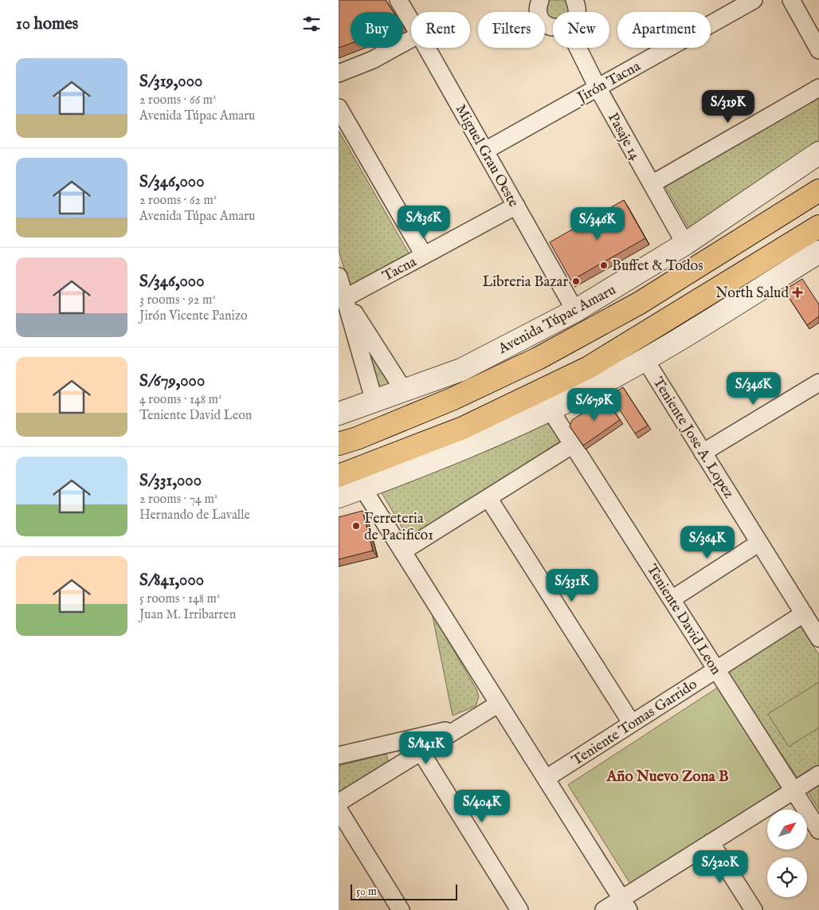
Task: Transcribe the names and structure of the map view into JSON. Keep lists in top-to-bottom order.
{
  "streets": {
    "highway": ["Avenida Túpac Amaru"],
    "street": [
      "Jirón Tacna",
      "Pasaje 14",
      "Miguel Grau Oeste",
      "Tacna",
      "Teniente Jose A. Lopez",
      "Teniente David Leon",
      "Teniente Tomas Garrido"
    ]
  },
  "crossings": [
    ["Jirón Tacna", "Pasaje 14"],
    ["Jirón Tacna", "Miguel Grau Oeste"],
    ["Pasaje 14", "Avenida Túpac Amaru"],
    ["Miguel Grau Oeste", "Tacna"],
    ["Miguel Grau Oeste", "Avenida Túpac Amaru"],
    ["Teniente Jose A. Lopez", "Teniente Tomas Garrido"],
    ["Teniente David Leon", "Teniente Tomas Garrido"]
  ],
  "districts": ["Año Nuevo Zona B"],
  "places": {
    "other": ["Buffet & Todos", "Libreria Bazar", "Ferreteria de Pacifico1"],
    "health": ["North Salud"]
  },
  "scale_bar": "50 m",
  "north": "top right",
  "page": {
    "heading": "10 homes",
    "chip": [
      "Buy",
      "Rent",
      "Filters",
      "New",
      "Apartment"
    ],
    "list": [
      {
        "name": "S/319,000",
        "note": "2 rooms · 66 m² · Avenida Túpac Amaru"
      },
      {
        "name": "S/346,000",
        "note": "2 rooms · 62 m² · Avenida Túpac Amaru"
      },
      {
        "name": "S/346,000",
        "note": "3 rooms · 92 m² · Jirón Vicente Panizo"
      },
      {
        "name": "S/679,000",
        "note": "4 rooms · 148 m² · Teniente David Leon"
      },
      {
        "name": "S/331,000",
        "note": "2 rooms · 74 m² · Hernando de Lavalle"
      },
      {
        "name": "S/841,000",
        "note": "5 rooms · 148 m² · Juan M. Irribarren"
      }
    ],
    "price": [
      "S/319K",
      "S/836K",
      "S/346K",
      "S/346K",
      "S/679K",
      "S/364K",
      "S/331K",
      "S/841K",
      "S/404K",
      "S/320K"
    ],
    "scale": "50 m"
  }
}
